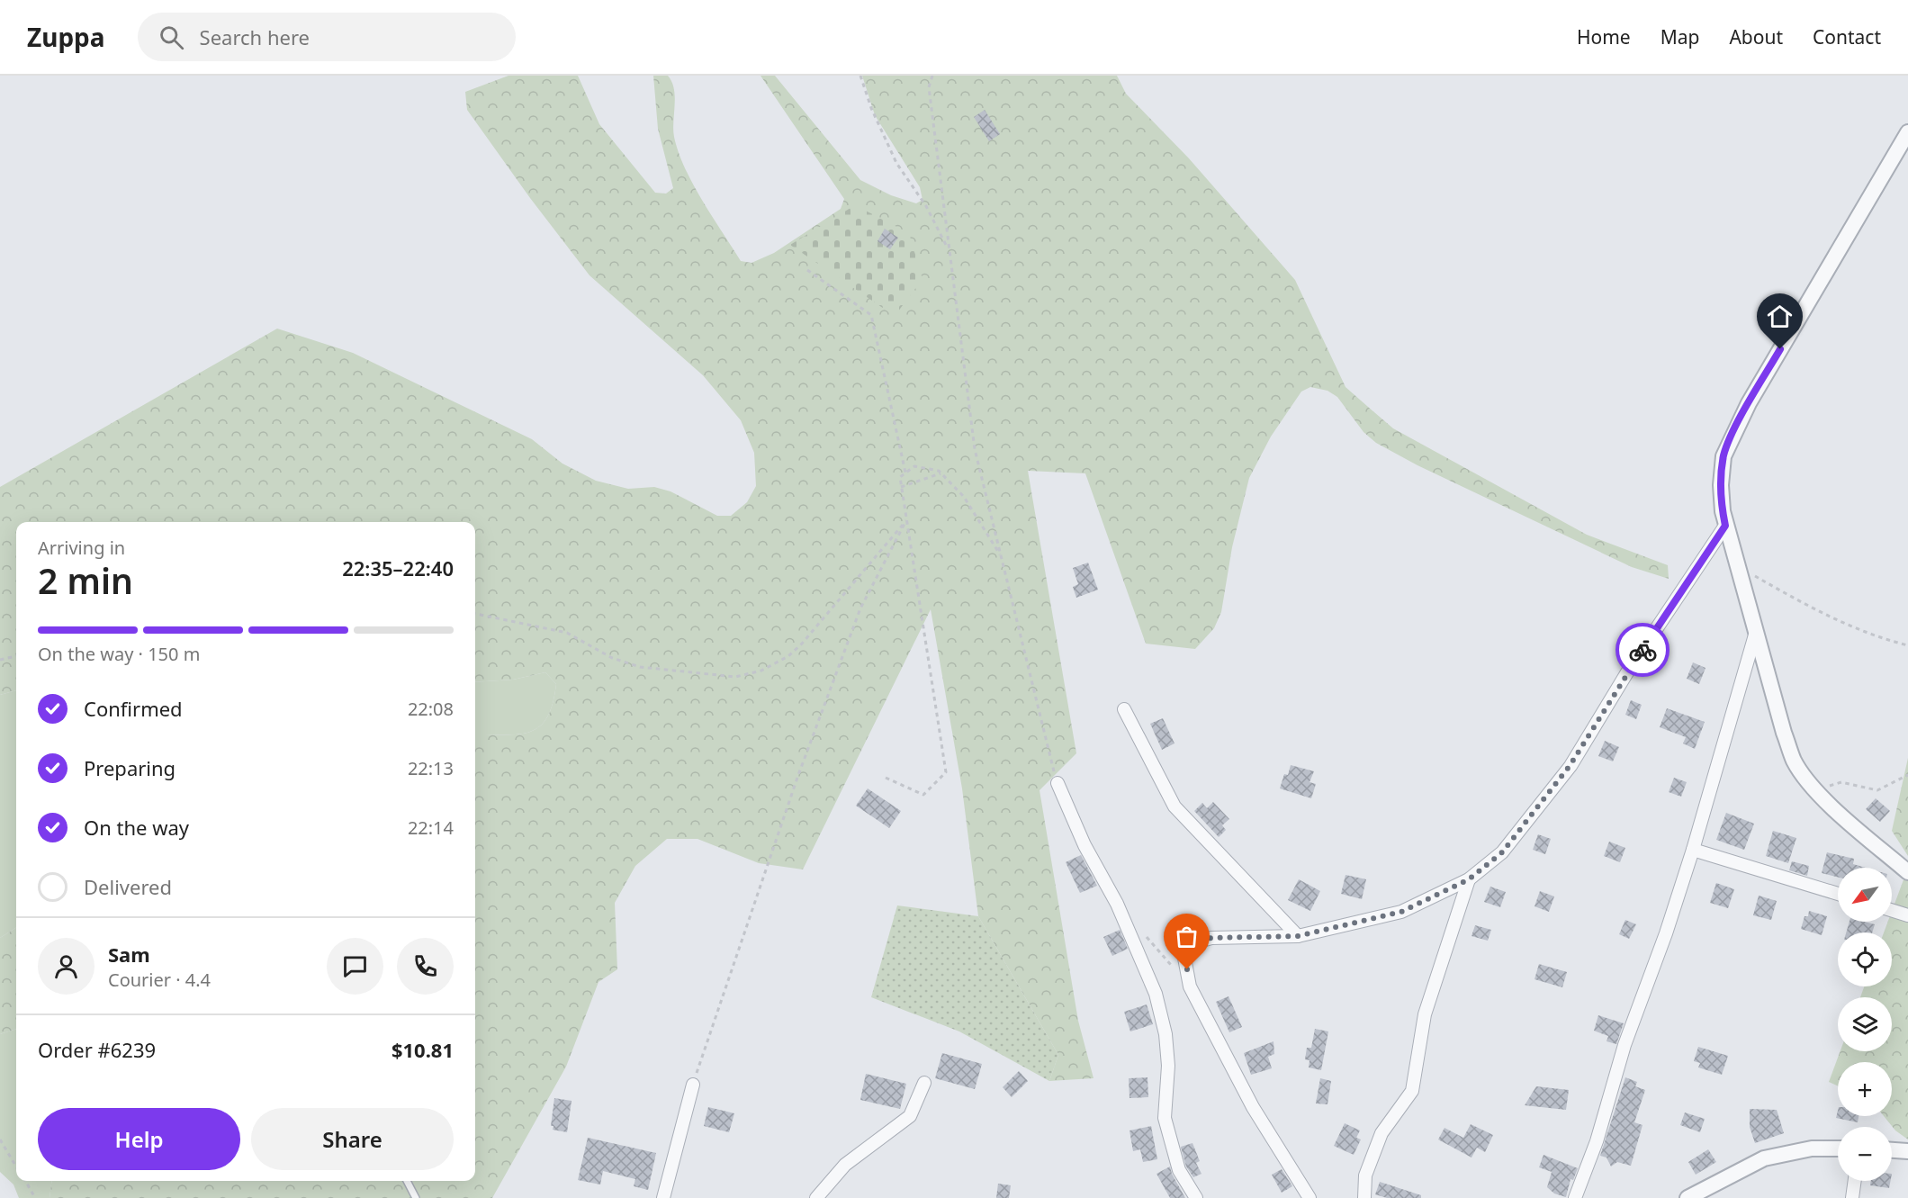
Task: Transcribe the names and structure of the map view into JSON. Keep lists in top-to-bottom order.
{
  "north": "bottom left",
  "page": {
    "header": "Zuppa",
    "search": "Search here",
    "nav": [
      "Home",
      "Map",
      "About",
      "Contact"
    ],
    "heading": ["2 min", "Arriving in", "22:35–22:40"],
    "panel": [
      "Sam",
      "Courier · 4.4",
      "Order #6239",
      "$10.81"
    ],
    "bar": "On the way · 150 m",
    "list": [
      ["Confirmed", "22:08"],
      ["Preparing", "22:13"],
      ["On the way", "22:14"],
      "Delivered"
    ],
    "map_buttons": ["+", "−"],
    "buttons": ["Help", "Share"]
  }
}
